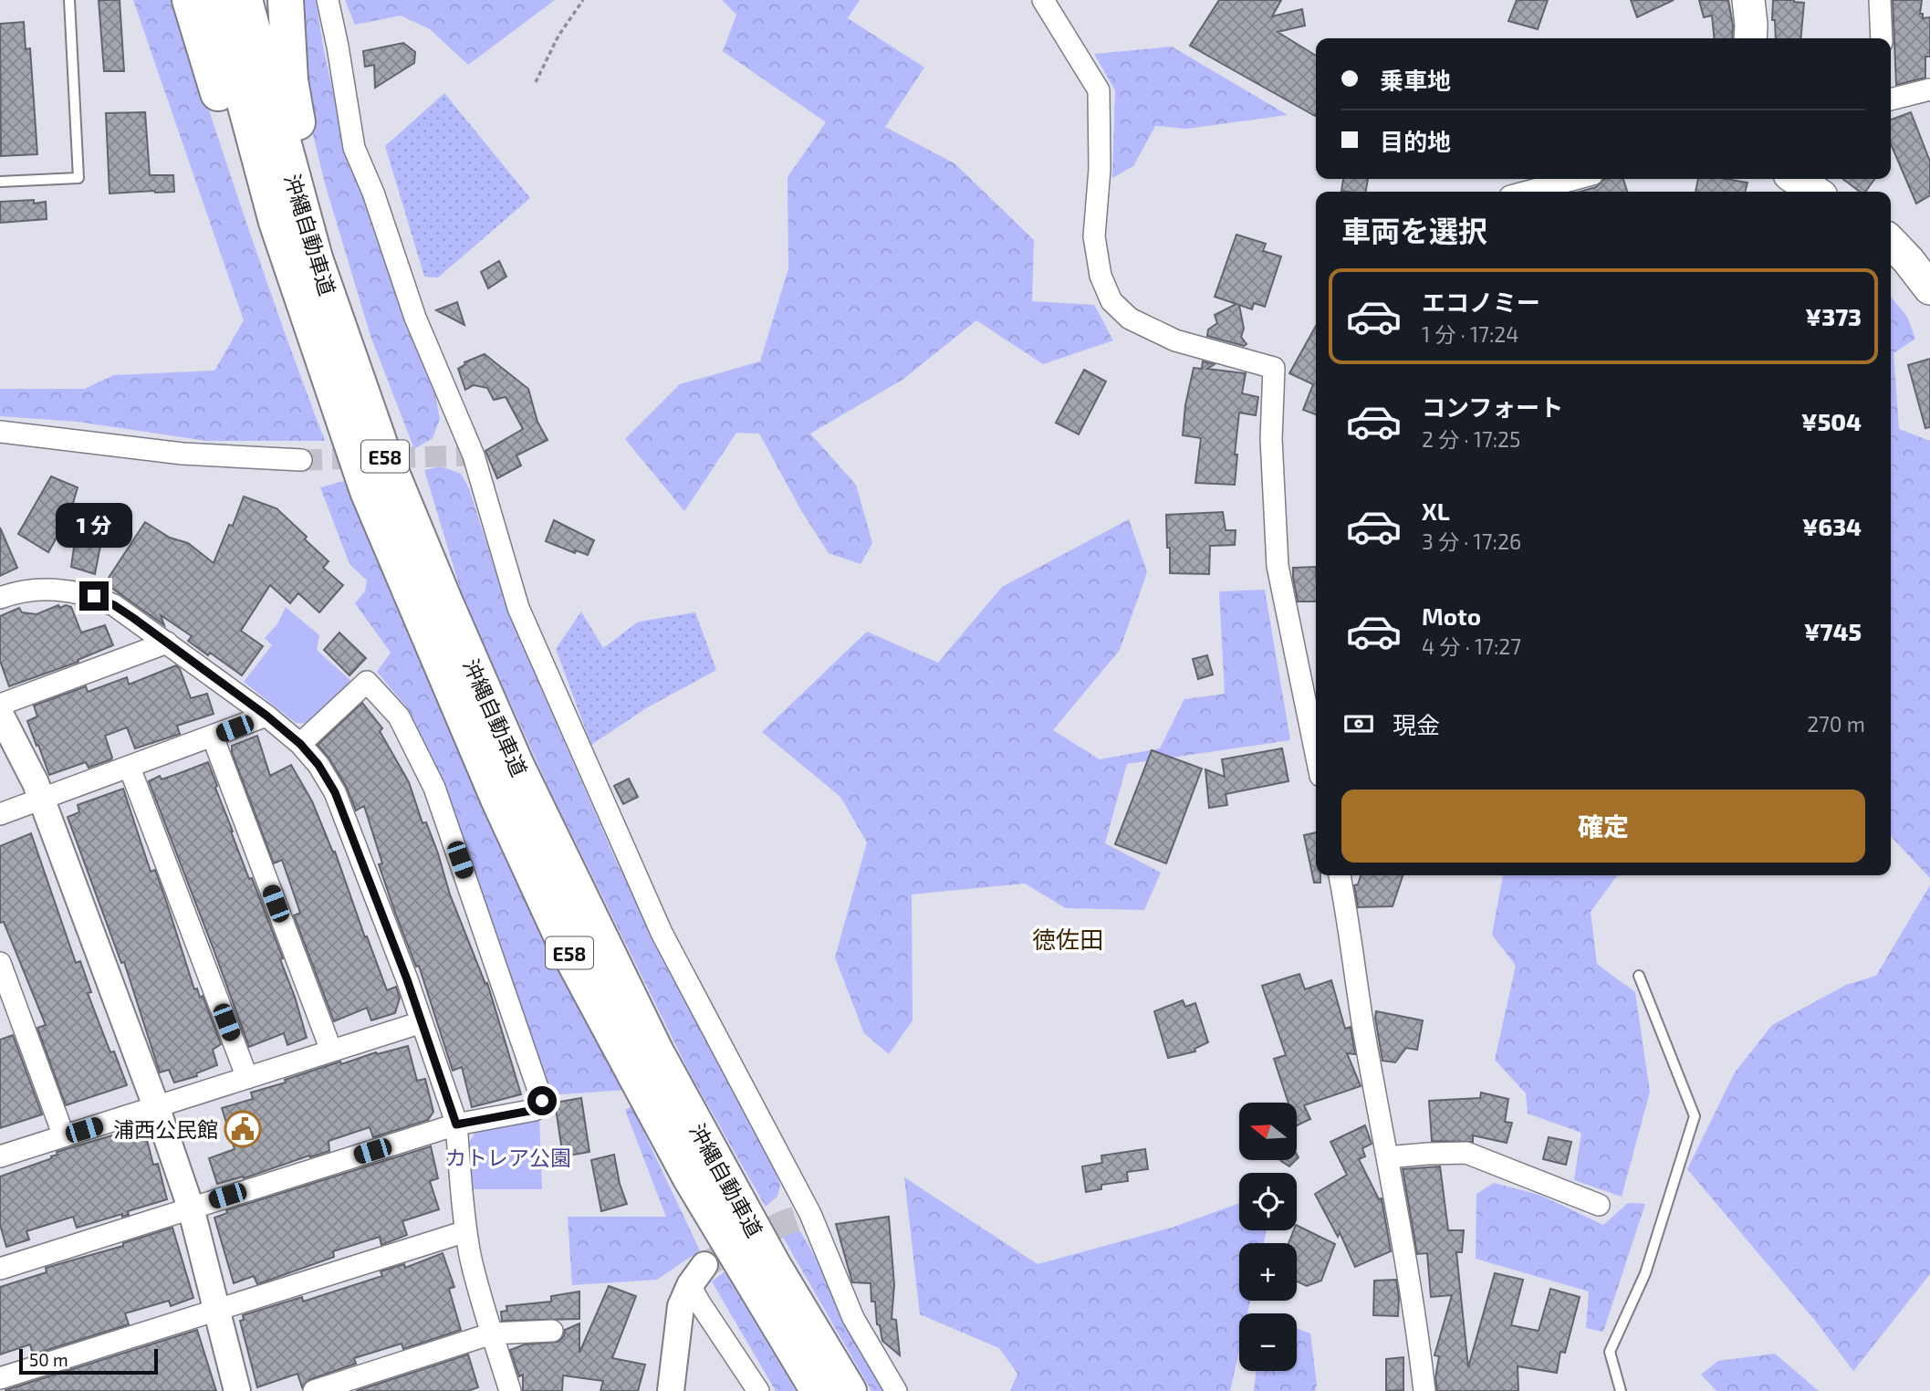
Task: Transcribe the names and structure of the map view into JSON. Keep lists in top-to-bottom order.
{
  "streets": {
    "highway": ["沖縄自動車道", "E58"]
  },
  "districts": ["徳佐田"],
  "parks": ["カトレア公園"],
  "places": {
    "public building": ["浦西公民館"]
  },
  "scale_bar": "50 m",
  "north": "left",
  "page": {
    "banner": ["乗車地", "目的地"],
    "heading": "車両を選択",
    "list": [
      {
        "name": "エコノミー",
        "note": "1 分 · 17:24",
        "value": "¥373"
      },
      {
        "name": "コンフォート",
        "note": "2 分 · 17:25",
        "value": "¥504"
      },
      {
        "name": "XL",
        "note": "3 分 · 17:26",
        "value": "¥634"
      },
      {
        "name": "Moto",
        "note": "4 分 · 17:27",
        "value": "¥745"
      }
    ],
    "bubble": "1 分",
    "pay": ["現金", "270 m"],
    "buttons": "確定",
    "map_buttons": ["+", "−"],
    "scale": "50 m"
  }
}
